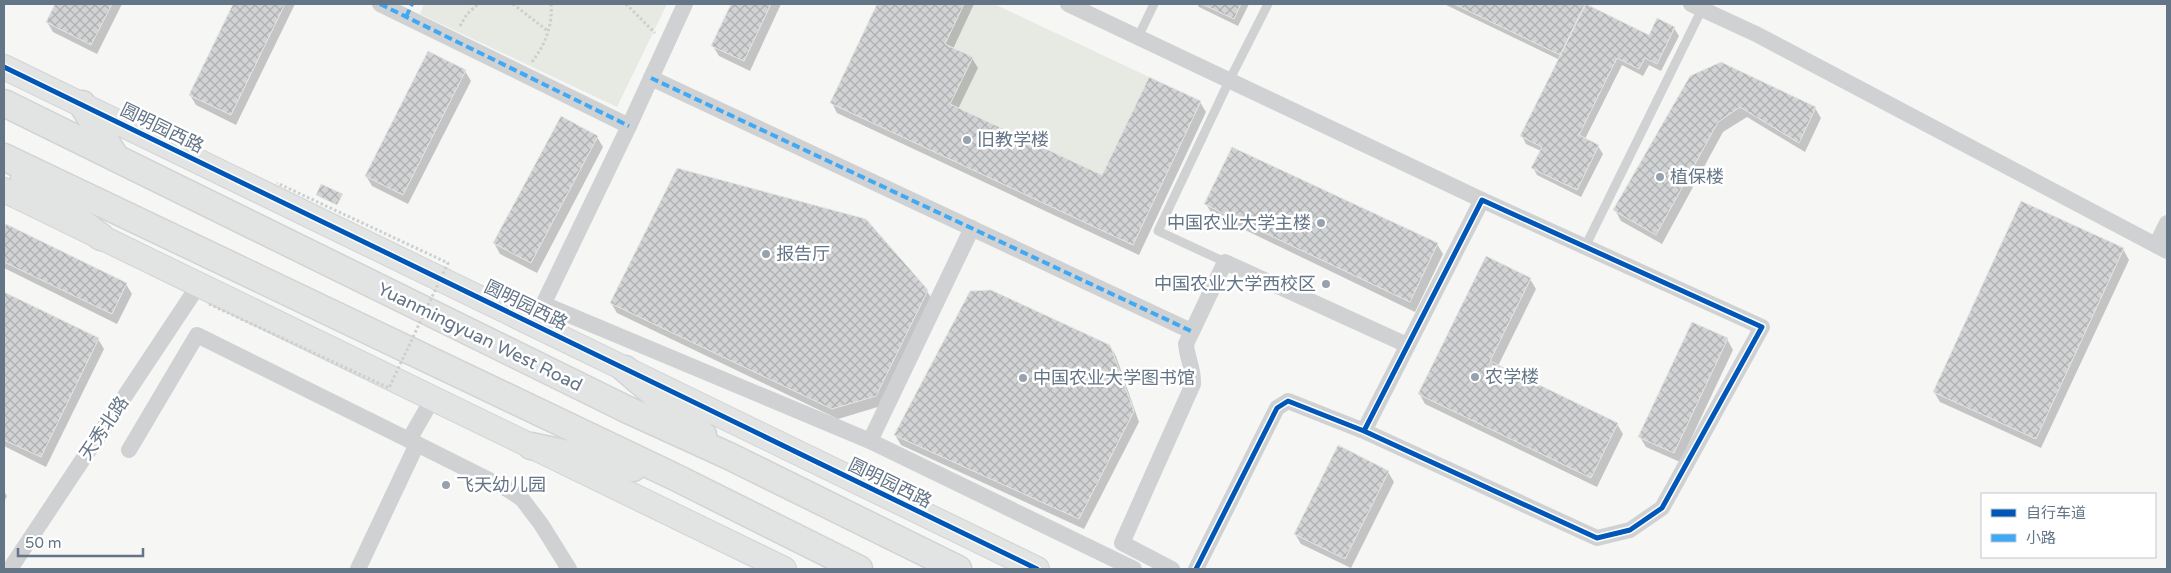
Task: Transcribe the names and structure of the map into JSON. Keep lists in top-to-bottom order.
{
  "streets": {
    "main road": ["Yuanmingyuan West Road"],
    "street": ["圆明园西路", "天秀北路"]
  },
  "places": [
    "旧教学楼",
    "植保楼",
    "中国农业大学主楼",
    "报告厅",
    "中国农业大学西校区",
    "农学楼",
    "中国农业大学图书馆",
    "飞天幼儿园"
  ],
  "legend": ["自行车道", "小路"],
  "scale_bar": "50 m"
}
